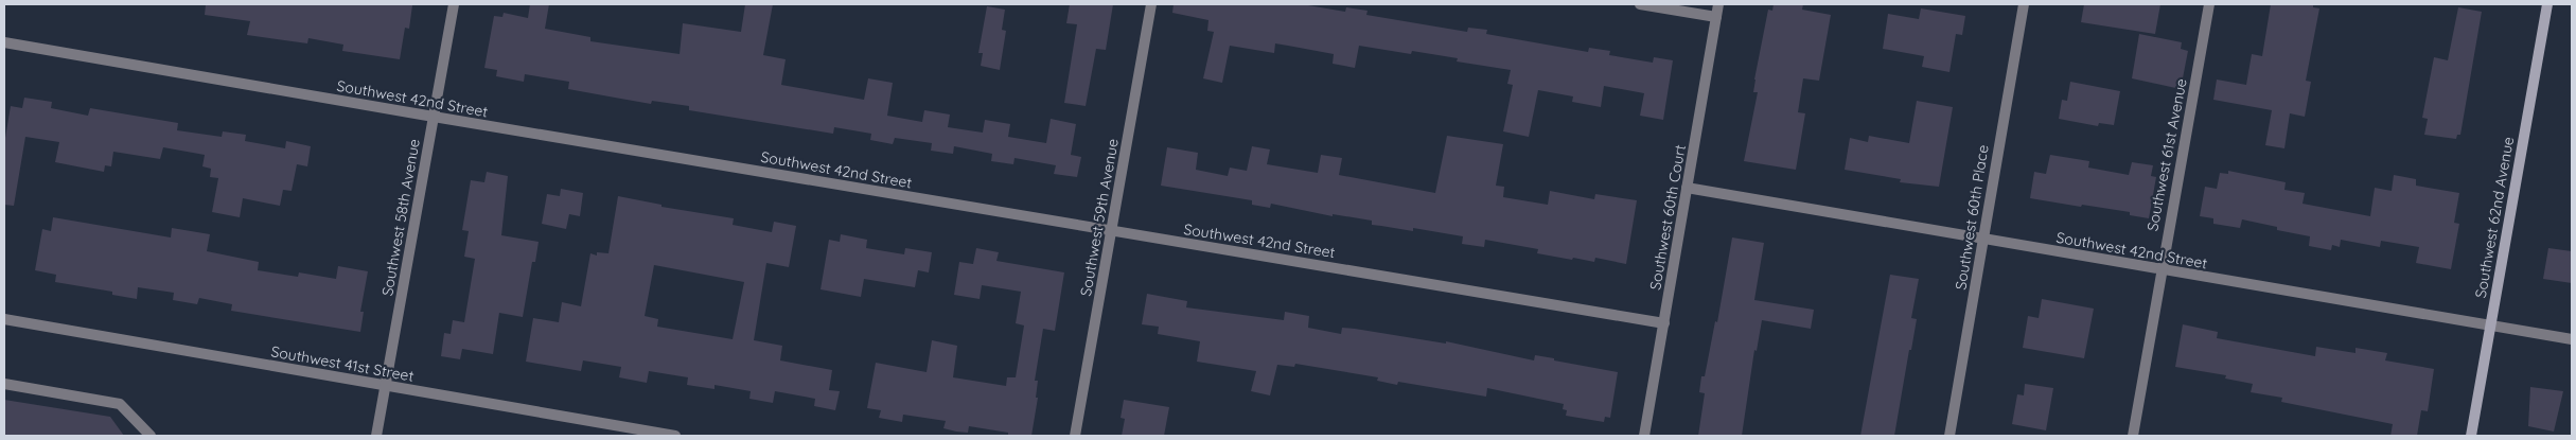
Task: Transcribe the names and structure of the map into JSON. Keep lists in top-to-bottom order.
{
  "streets": {
    "street": [
      "Southwest 42nd Street",
      "Southwest 61st Avenue",
      "Southwest 58th Avenue",
      "Southwest 59th Avenue",
      "Southwest 60th Court",
      "Southwest 60th Place",
      "Southwest 62nd Avenue",
      "Southwest 41st Street"
    ]
  },
  "crossings": [
    ["Southwest 42nd Street", "Southwest 61st Avenue"],
    ["Southwest 42nd Street", "Southwest 58th Avenue"],
    ["Southwest 42nd Street", "Southwest 59th Avenue"],
    ["Southwest 42nd Street", "Southwest 60th Court"],
    ["Southwest 42nd Street", "Southwest 60th Place"],
    ["Southwest 42nd Street", "Southwest 62nd Avenue"],
    ["Southwest 58th Avenue", "Southwest 41st Street"]
  ]
}
